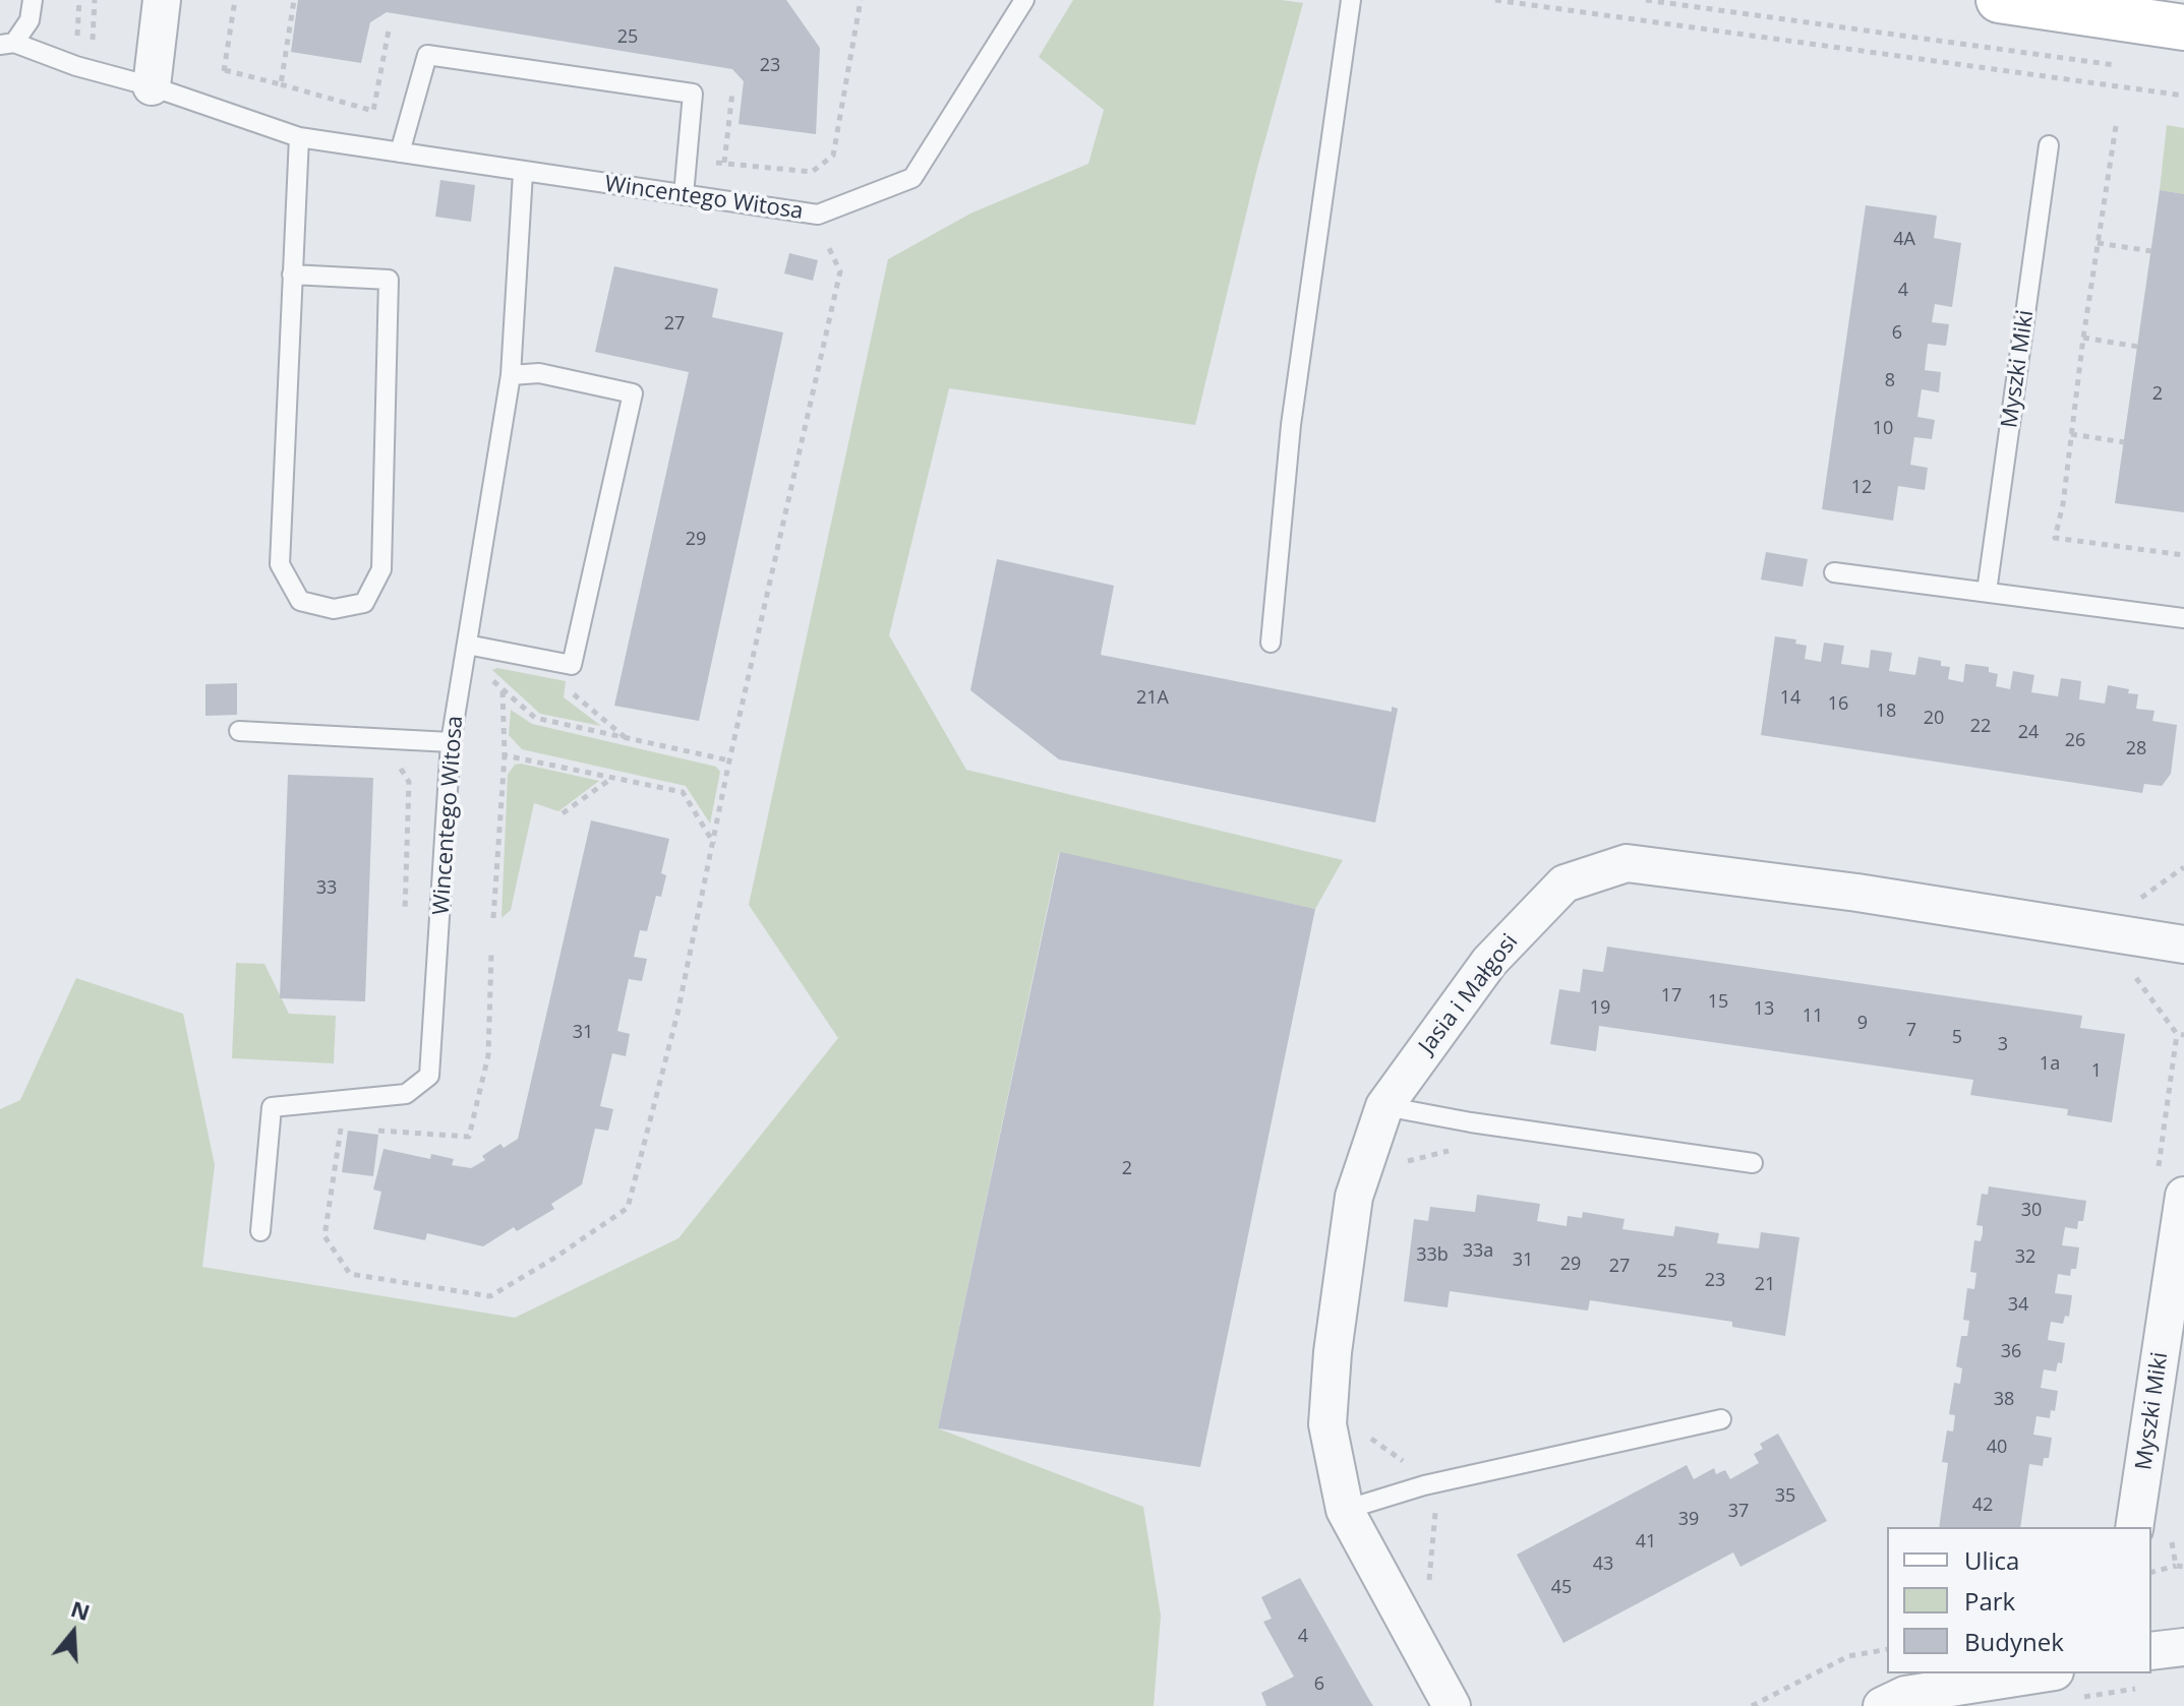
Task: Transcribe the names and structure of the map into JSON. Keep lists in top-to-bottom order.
{
  "streets": {
    "street": ["Myszki Miki", "Jasia i Małgosi"],
    "lane": ["Wincentego Witosa"]
  },
  "house_numbers": [
    "25",
    "23",
    "4A",
    "4",
    "27",
    "6",
    "8",
    "2",
    "10",
    "12",
    "29",
    "21A",
    "14",
    "16",
    "18",
    "20",
    "22",
    "24",
    "26",
    "28",
    "33",
    "17",
    "15",
    "19",
    "13",
    "11",
    "9",
    "7",
    "31",
    "5",
    "3",
    "1a",
    "1",
    "2",
    "30",
    "33a",
    "33b",
    "32",
    "31",
    "29",
    "27",
    "25",
    "23",
    "21",
    "34",
    "36",
    "38",
    "40",
    "35",
    "42",
    "37",
    "39",
    "41",
    "43",
    "45",
    "4",
    "6"
  ],
  "legend": ["Ulica", "Park", "Budynek"],
  "north": "top"
}
